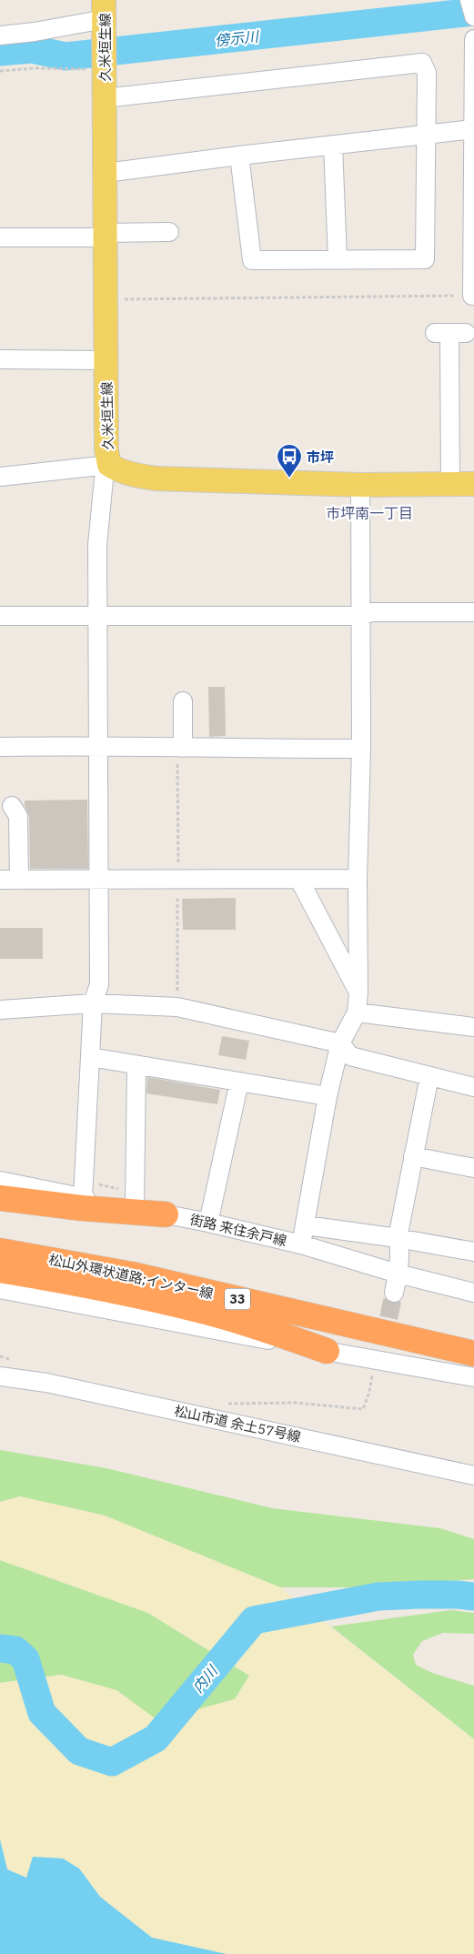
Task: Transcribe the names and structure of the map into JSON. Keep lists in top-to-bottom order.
{
  "streets": {
    "highway": ["松山外環状道路;インター線", "33"],
    "main road": ["久米垣生線"],
    "street": ["街路 来住余戸線", "松山市道 余土57号線"]
  },
  "districts": ["市坪南一丁目"],
  "water": ["傍示川", "内川"],
  "places": {
    "bus stop": ["市坪"]
  }
}
